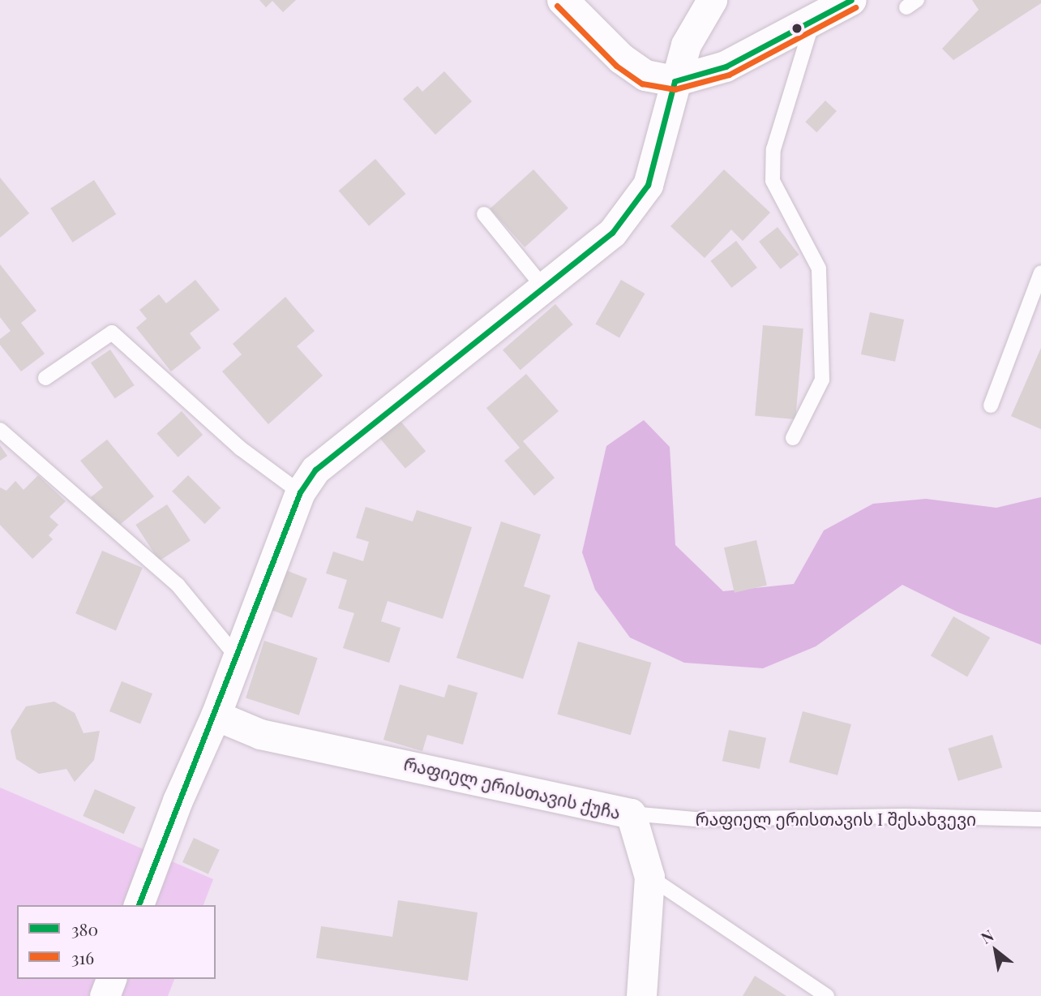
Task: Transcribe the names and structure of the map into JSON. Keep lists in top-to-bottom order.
{
  "streets": {
    "street": ["რაფიელ ერისთავის ქუჩა"],
    "lane": ["რაფიელ ერისთავის I შესახვევი"]
  },
  "crossings": [
    ["რაფიელ ერისთავის ქუჩა", "რაფიელ ერისთავის I შესახვევი"]
  ],
  "lines": ["transit line 380", "transit line 316"],
  "legend": ["380", "316"],
  "north": "top left"
}
